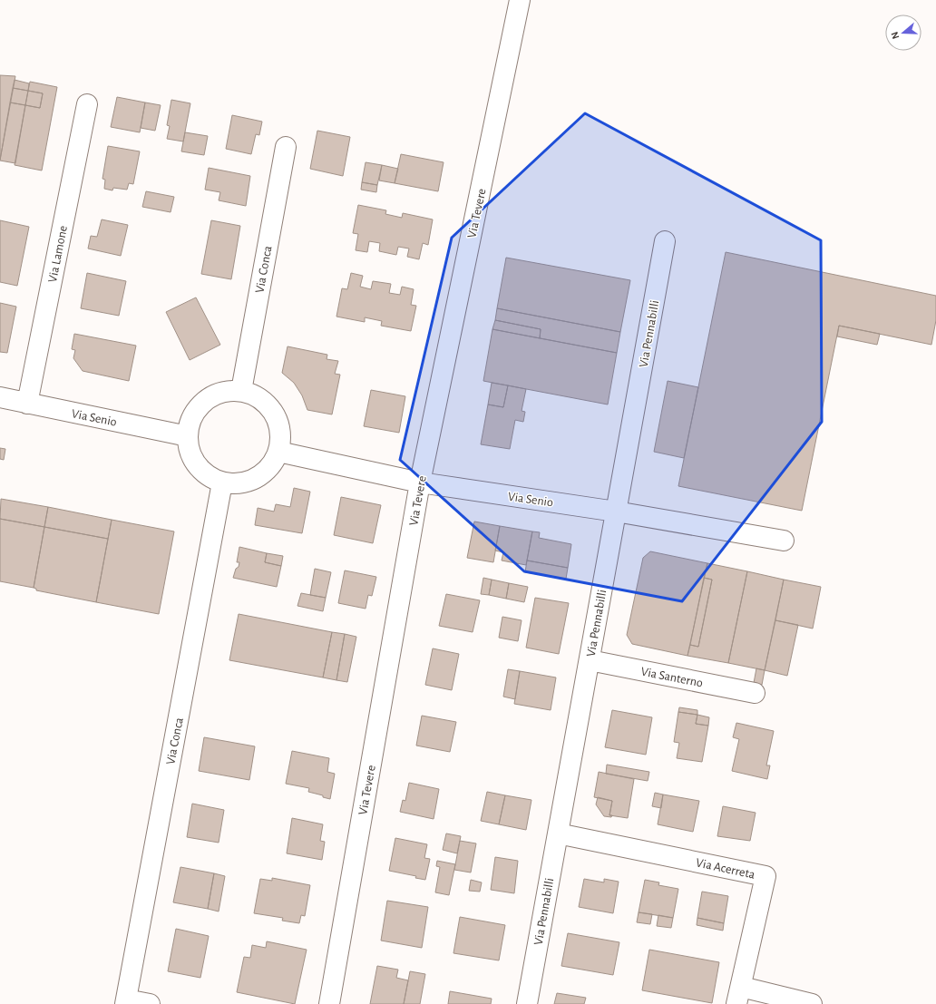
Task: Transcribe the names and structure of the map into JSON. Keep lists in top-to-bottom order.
{
  "streets": {
    "street": [
      "Via Tevere",
      "Via Lamone",
      "Via Conca",
      "Via Pennabilli",
      "Via Senio",
      "Via Santerno",
      "Via Acerreta"
    ]
  },
  "crossings": [
    ["Via Tevere", "Via Senio"],
    ["Via Lamone", "Via Senio"],
    ["Via Conca", "Via Senio"],
    ["Via Pennabilli", "Via Senio"],
    ["Via Pennabilli", "Via Santerno"],
    ["Via Pennabilli", "Via Acerreta"]
  ],
  "north": "left"
}
